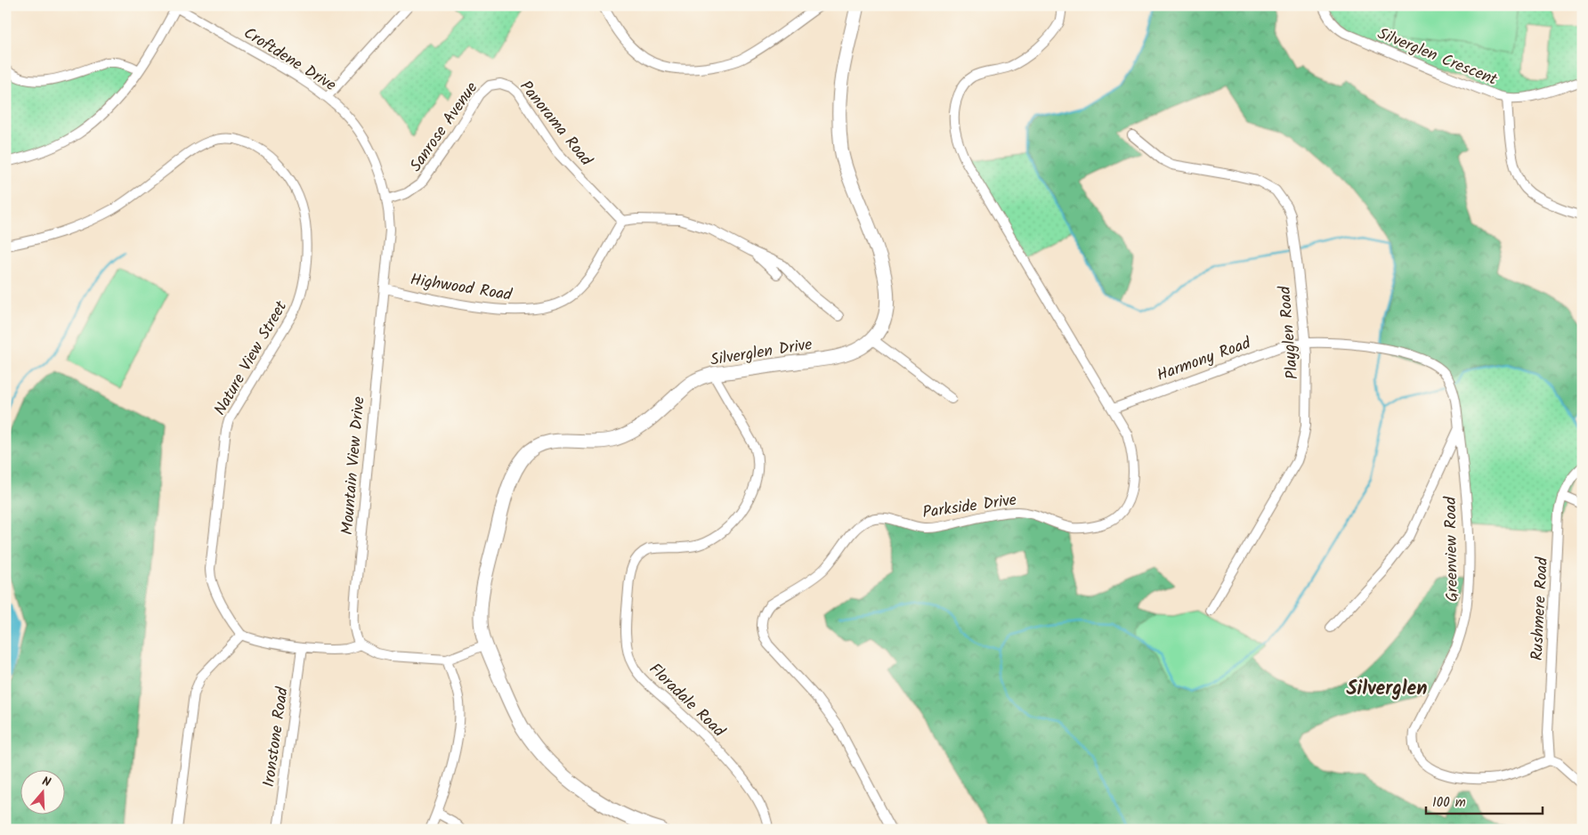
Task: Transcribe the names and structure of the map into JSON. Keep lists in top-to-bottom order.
{
  "streets": {
    "street": [
      "Silverglen Crescent",
      "Croftdene Drive",
      "Panorama Road",
      "Sanrose Avenue",
      "Highwood Road",
      "Playglen Road",
      "Silverglen Drive",
      "Nature View Street",
      "Harmony Road",
      "Mountain View Drive",
      "Parkside Drive",
      "Greenview Road",
      "Rushmere Road",
      "Floradale Road",
      "Ironstone Road"
    ]
  },
  "crossings": [
    ["Croftdene Drive", "Sanrose Avenue"],
    ["Croftdene Drive", "Highwood Road"],
    ["Croftdene Drive", "Mountain View Drive"],
    ["Panorama Road", "Sanrose Avenue"],
    ["Panorama Road", "Highwood Road"],
    ["Highwood Road", "Mountain View Drive"],
    ["Playglen Road", "Harmony Road"],
    ["Playglen Road", "Greenview Road"],
    ["Silverglen Drive", "Floradale Road"],
    ["Harmony Road", "Parkside Drive"],
    ["Harmony Road", "Greenview Road"],
    ["Greenview Road", "Rushmere Road"]
  ],
  "districts": ["Silverglen"],
  "scale_bar": "100 m",
  "north": "top"
}
